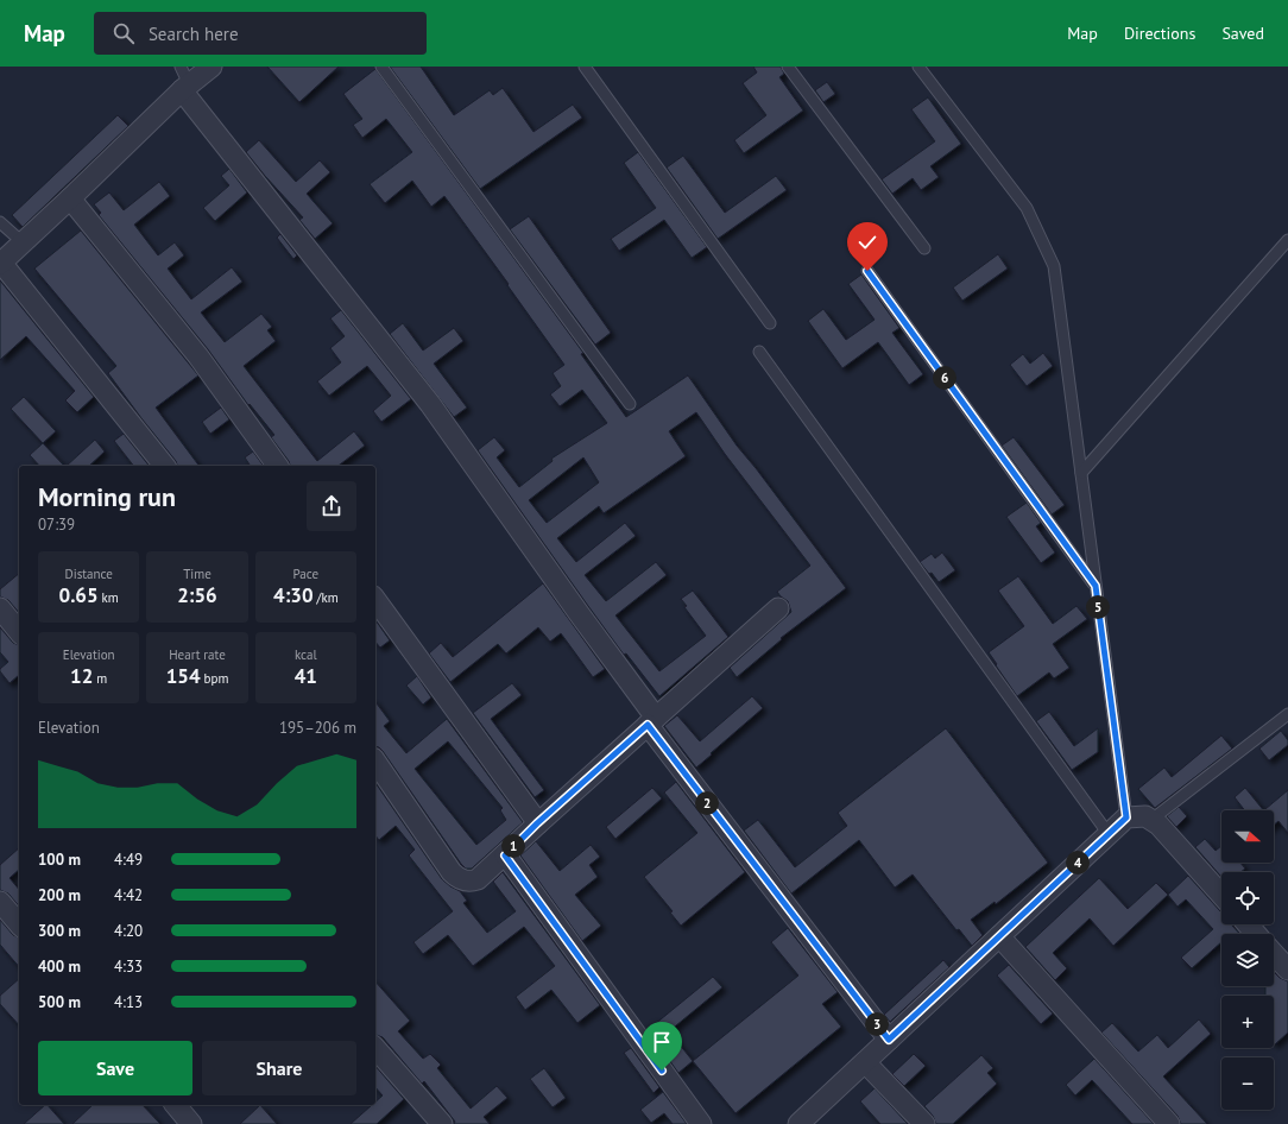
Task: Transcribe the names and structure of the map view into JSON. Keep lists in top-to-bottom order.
{
  "north": "right",
  "page": {
    "header": "Map",
    "search": "Search here",
    "nav": ["Map", "Directions", "Saved"],
    "pins": [
      "6",
      "5",
      "2",
      "1",
      "4",
      "3"
    ],
    "heading": ["Morning run", "07:39"],
    "stats": [
      ["Distance", "0.65 km"],
      ["Time", "2:56"],
      ["Pace", "4:30 /km"],
      ["Elevation", "12 m"],
      ["Heart rate", "154 bpm"],
      ["kcal", "41"]
    ],
    "chart": ["Elevation", "195–206 m"],
    "map_buttons": ["+", "−"],
    "list": [
      {
        "name": "100 m",
        "note": "4:49"
      },
      {
        "name": "200 m",
        "note": "4:42"
      },
      {
        "name": "300 m",
        "note": "4:20"
      },
      {
        "name": "400 m",
        "note": "4:33"
      },
      {
        "name": "500 m",
        "note": "4:13"
      }
    ],
    "buttons": ["Save", "Share"]
  }
}
